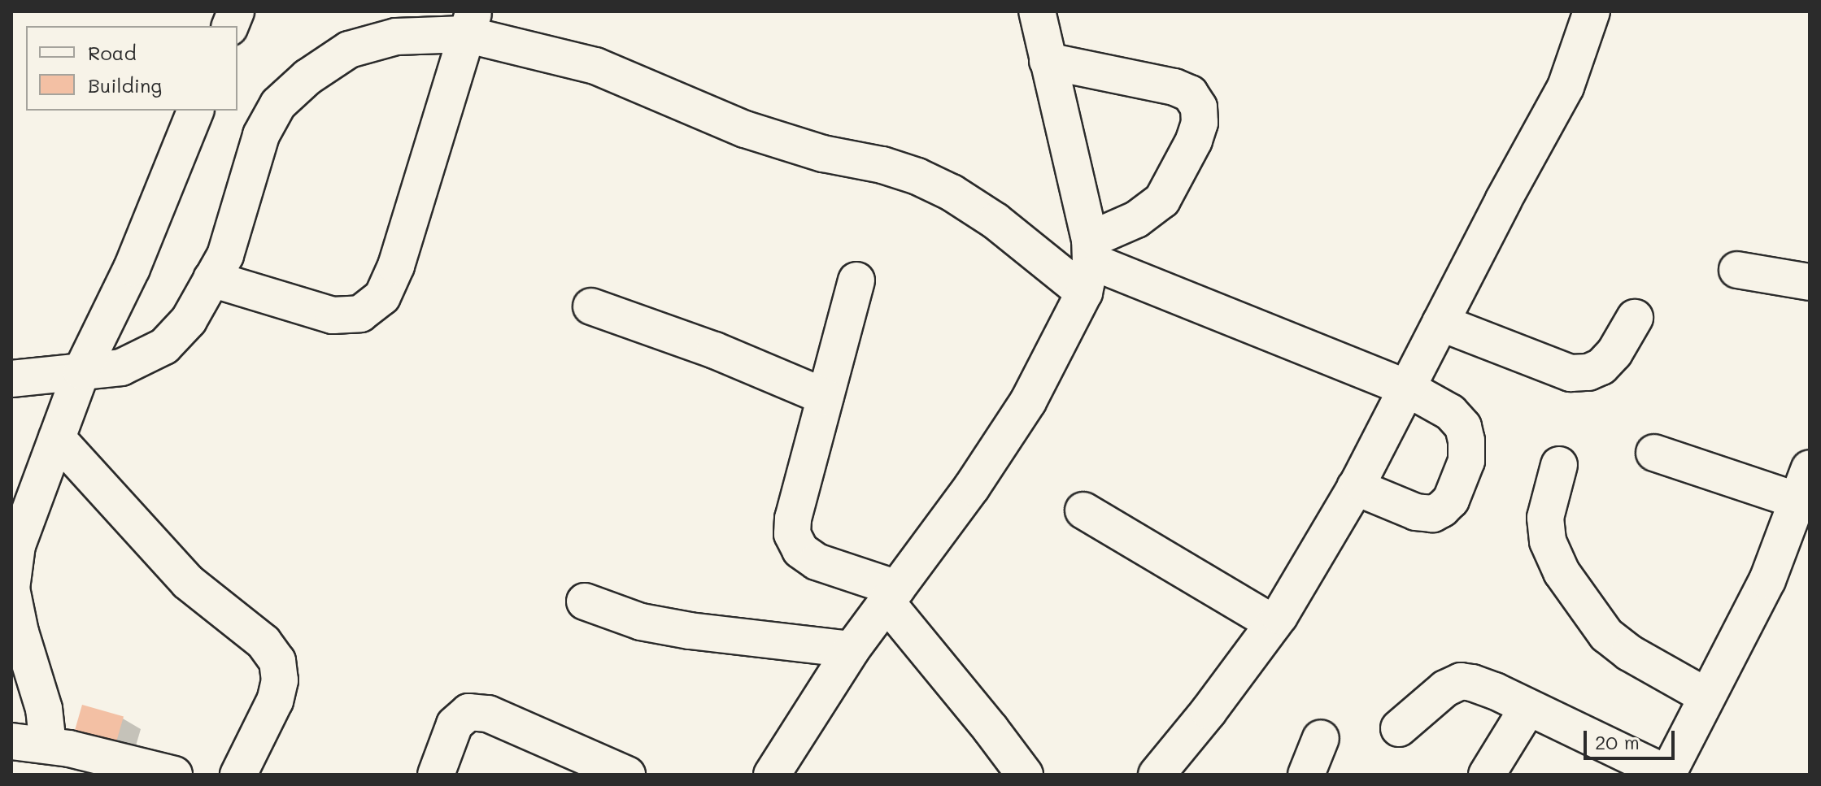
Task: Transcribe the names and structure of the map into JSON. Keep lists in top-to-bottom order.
{
  "legend": ["Road", "Building"],
  "scale_bar": "20 m"
}
